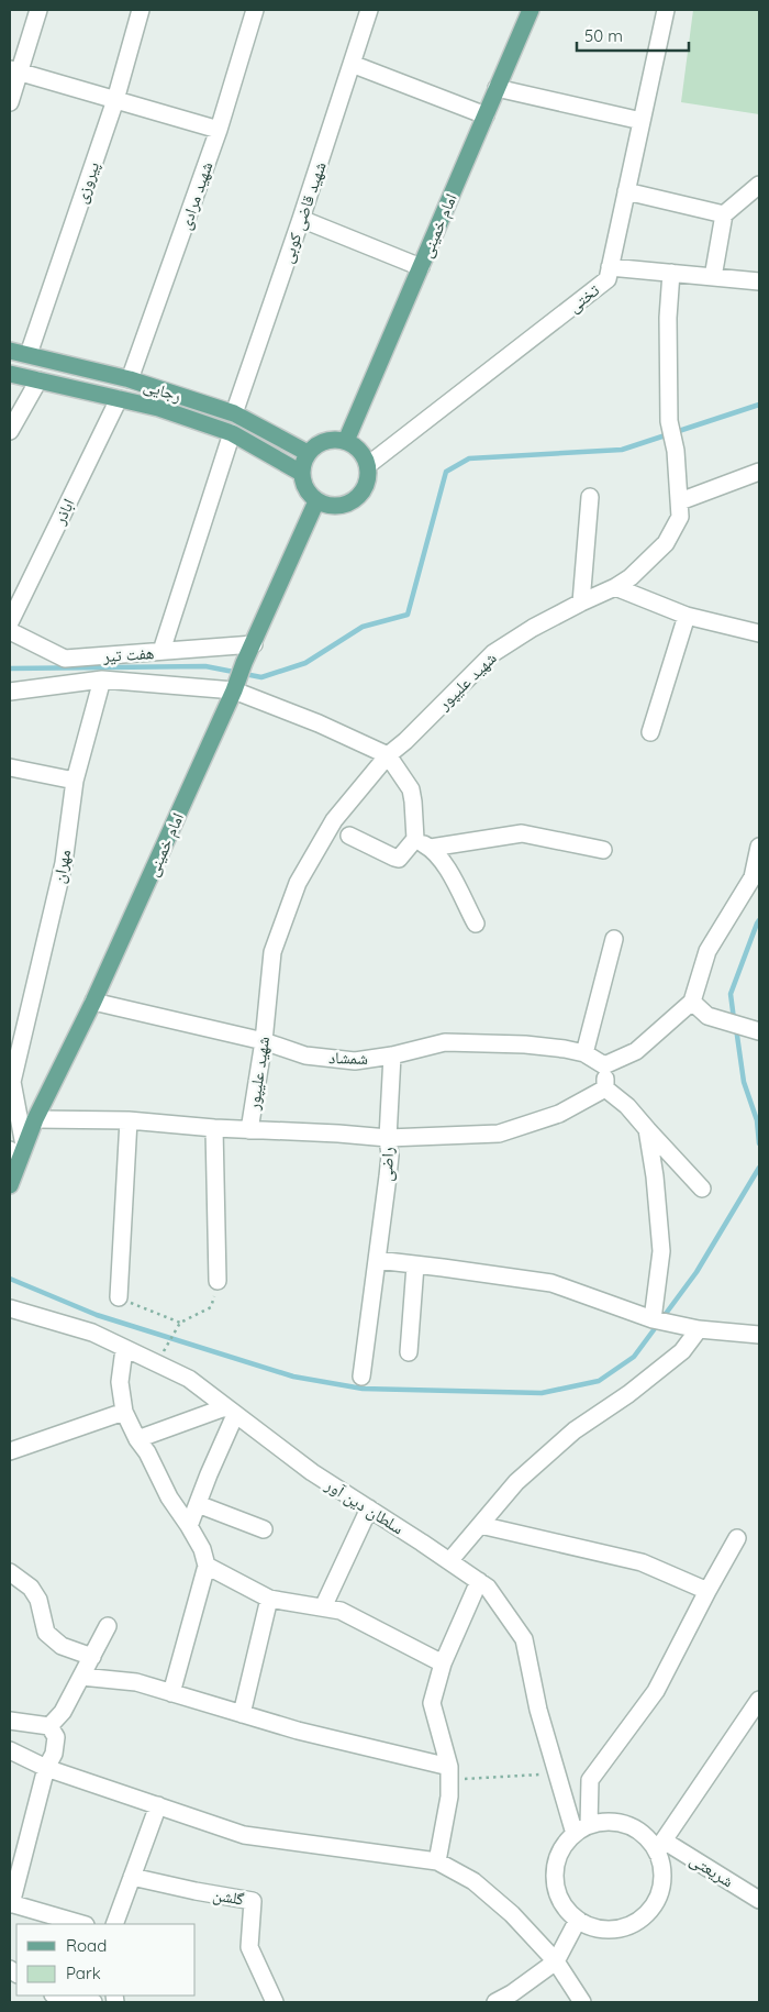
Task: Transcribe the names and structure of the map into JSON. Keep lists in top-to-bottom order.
{
  "streets": {
    "main road": ["امام خمینی", "رجایی"],
    "street": [
      "پیروزی",
      "شهید مرادی",
      "شهید قاضی کوبی",
      "تختی",
      "اباذر",
      "هفت تیر",
      "شهید علیپور",
      "مهران",
      "شمشاد",
      "راضی",
      "سلطان دین آور",
      "شریعتی",
      "گلشن"
    ]
  },
  "crossings": [
    ["پیروزی", "رجایی"],
    ["شهید مرادی", "رجایی"],
    ["شهید قاضی کوبی", "رجایی"],
    ["امام خمینی", "تختی"],
    ["امام خمینی", "رجایی"],
    ["امام خمینی", "هفت تیر"],
    ["امام خمینی", "مهران"],
    ["امام خمینی", "شمشاد"],
    ["امام خمینی", "راضی"],
    ["تختی", "رجایی"],
    ["رجایی", "اباذر"],
    ["شهید علیپور", "شمشاد"],
    ["شهید علیپور", "راضی"],
    ["سلطان دین آور", "شریعتی"]
  ],
  "legend": ["Road", "Park"],
  "scale_bar": "50 m"
}
